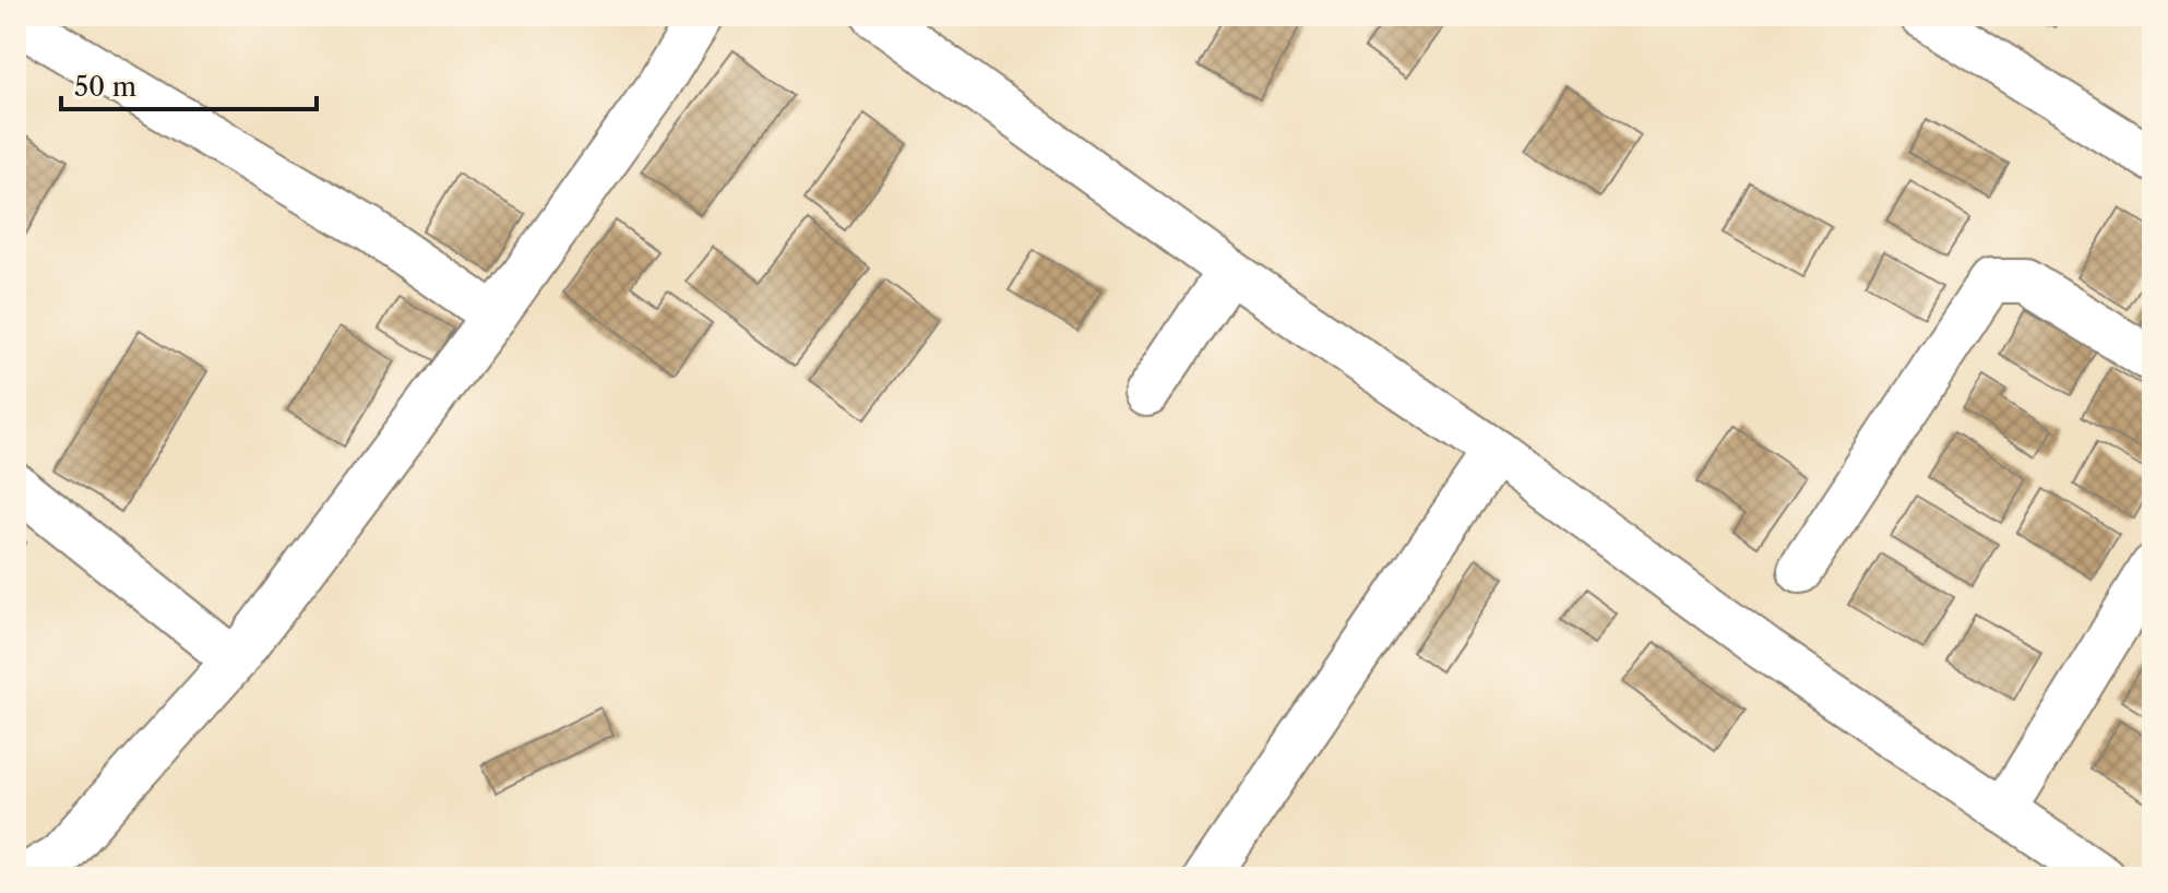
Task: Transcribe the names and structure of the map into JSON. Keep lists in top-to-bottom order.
{
  "scale_bar": "50 m"
}
